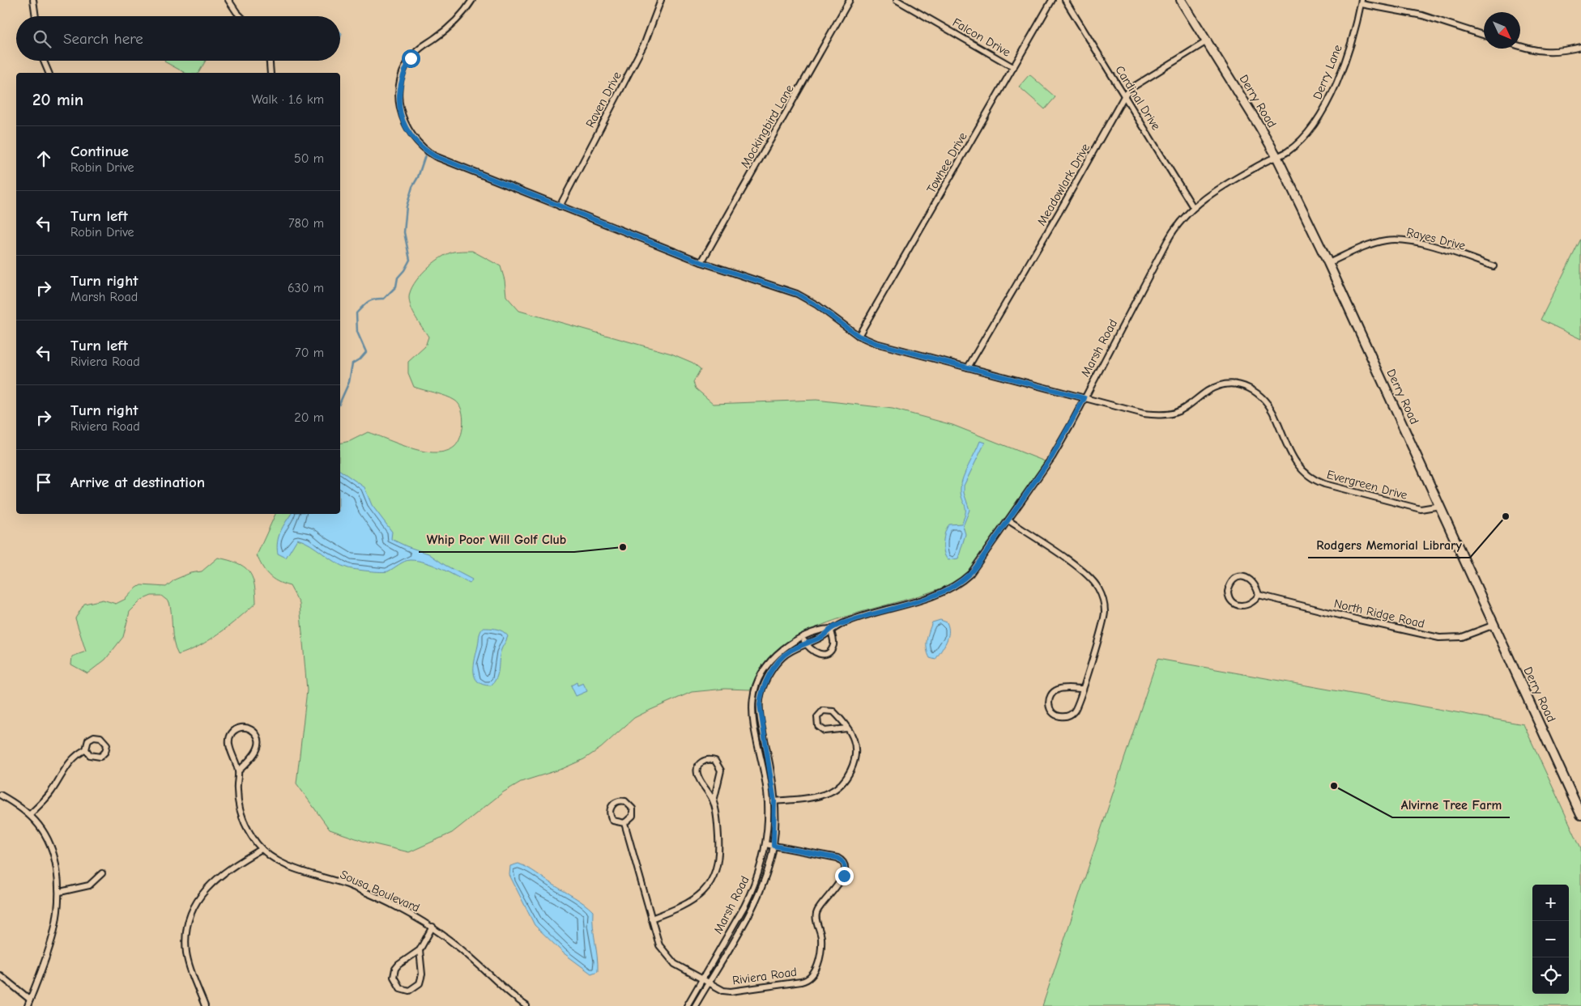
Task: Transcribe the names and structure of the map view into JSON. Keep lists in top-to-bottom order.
{
  "streets": {
    "main road": ["Derry Road"],
    "street": [
      "Falcon Drive",
      "Derry Lane",
      "Cardinal Drive",
      "Raven Drive",
      "Mockingbird Lane",
      "Towhee Drive",
      "Meadowlark Drive",
      "Rayes Drive",
      "Marsh Road",
      "Evergreen Drive",
      "North Ridge Road",
      "Sousa Boulevard",
      "Riviera Road"
    ]
  },
  "crossings": [
    ["Falcon Drive", "Towhee Drive"],
    ["Derry Lane", "Derry Road"],
    ["Derry Lane", "Marsh Road"],
    ["Cardinal Drive", "Meadowlark Drive"],
    ["Cardinal Drive", "Marsh Road"],
    ["Raven Drive", "Evergreen Drive"],
    ["Derry Road", "Meadowlark Drive"],
    ["Derry Road", "Rayes Drive"],
    ["Derry Road", "Marsh Road"],
    ["Derry Road", "Evergreen Drive"],
    ["Derry Road", "North Ridge Road"],
    ["Mockingbird Lane", "Evergreen Drive"],
    ["Towhee Drive", "Evergreen Drive"],
    ["Meadowlark Drive", "Evergreen Drive"],
    ["Marsh Road", "Evergreen Drive"],
    ["Marsh Road", "Riviera Road"]
  ],
  "places": ["Rodgers Memorial Library", "Whip Poor Will Golf Club", "Alvirne Tree Farm"],
  "north": "bottom right",
  "page": {
    "search": "Search here",
    "heading": ["20 min", "Walk · 1.6 km"],
    "list": [
      ["Continue", "Robin Drive", "50 m"],
      ["Turn left", "Robin Drive", "780 m"],
      ["Turn right", "Marsh Road", "630 m"],
      ["Turn left", "Riviera Road", "70 m"],
      ["Turn right", "Riviera Road", "20 m"],
      "Arrive at destination"
    ],
    "map_buttons": ["+", "−"]
  }
}
